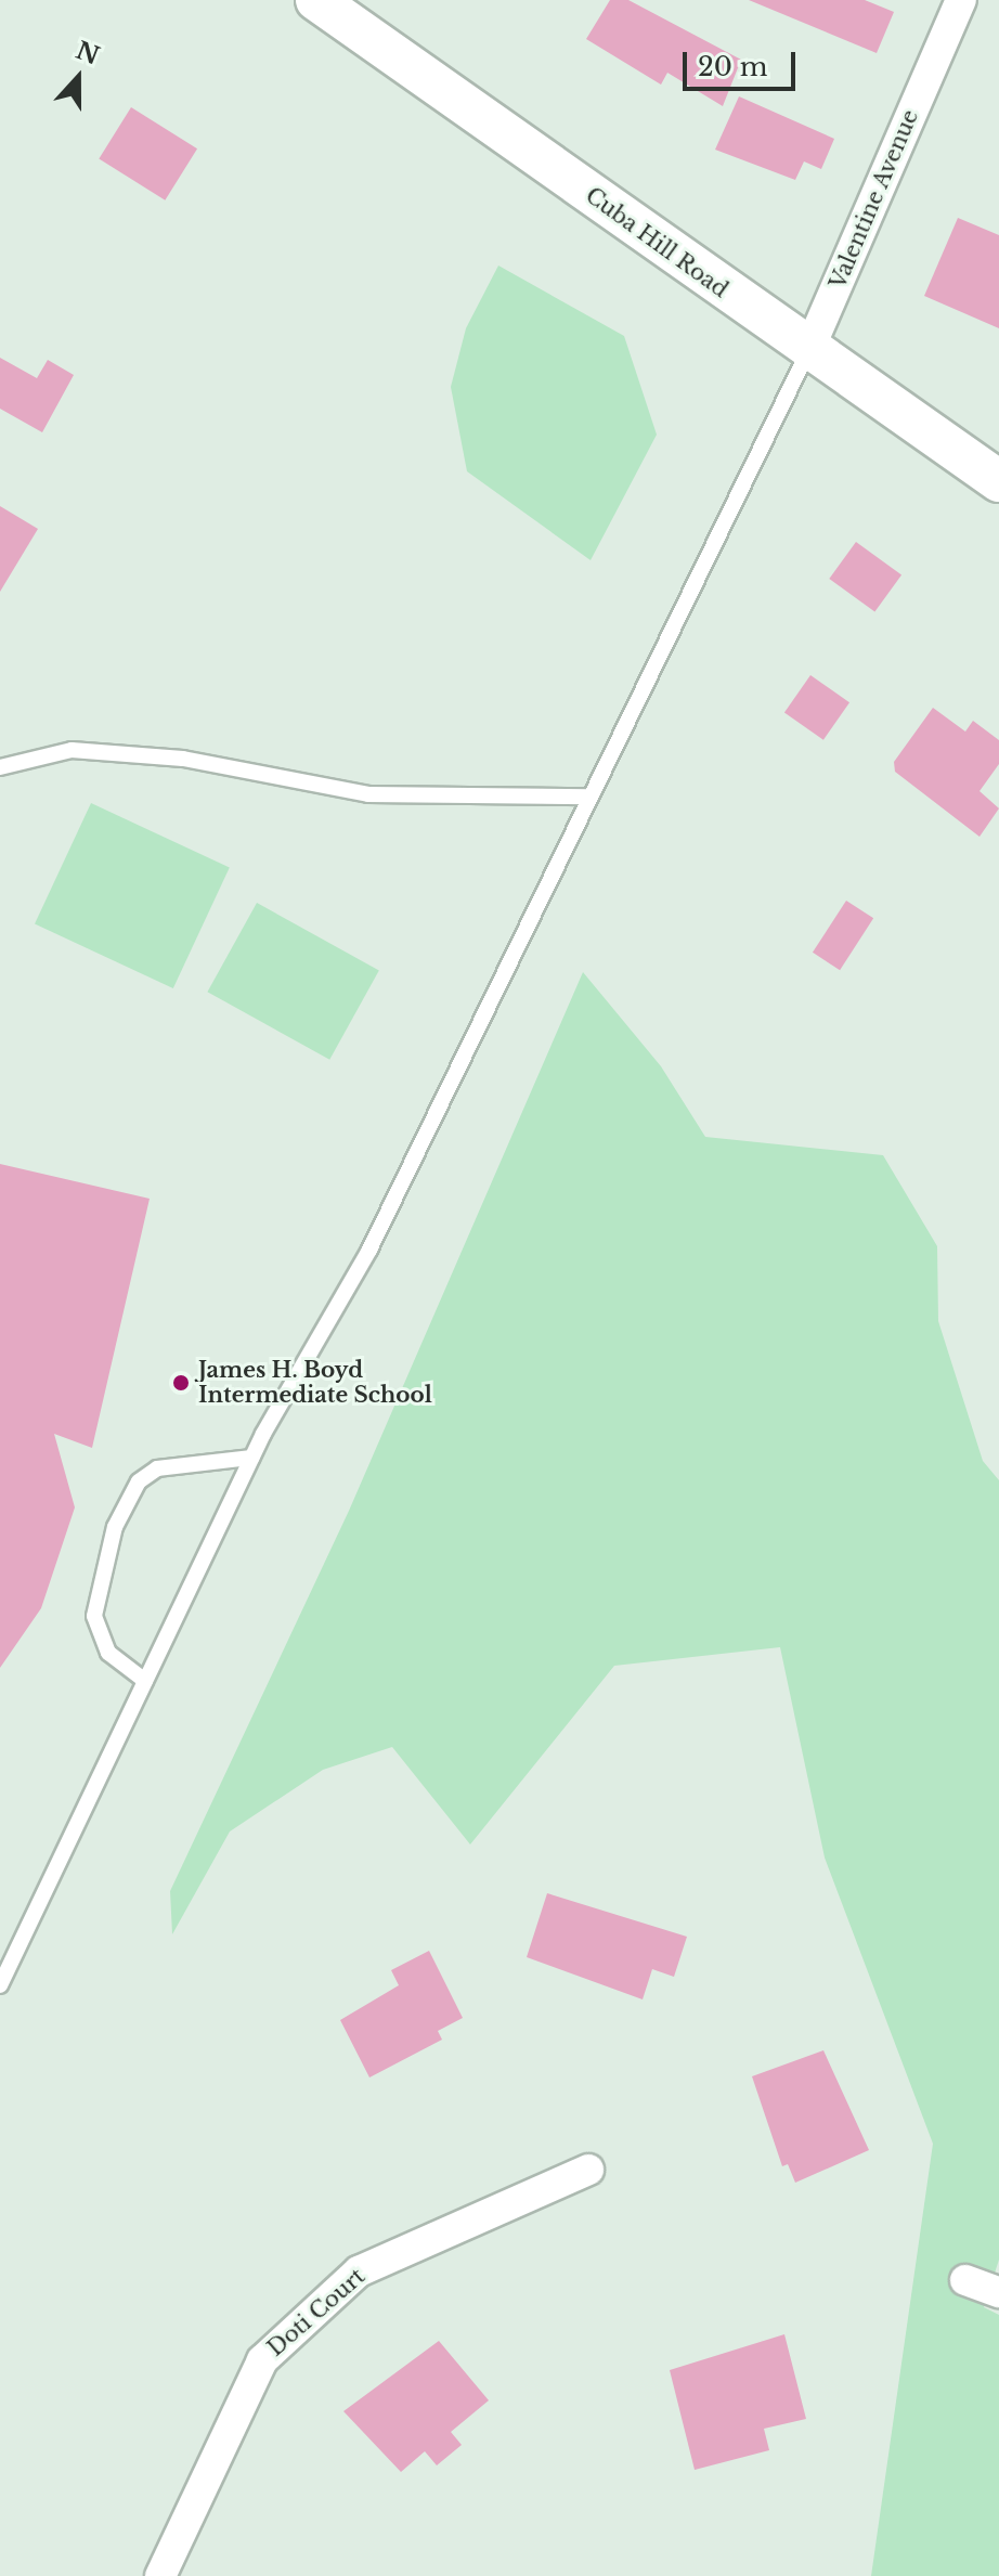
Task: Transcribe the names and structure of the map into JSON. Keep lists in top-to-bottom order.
{
  "streets": {
    "main road": ["Cuba Hill Road"],
    "street": ["Valentine Avenue", "Doti Court"]
  },
  "crossings": [
    ["Valentine Avenue", "Cuba Hill Road"]
  ],
  "places": ["James H. Boyd Intermediate School"],
  "scale_bar": "20 m",
  "north": "top"
}
